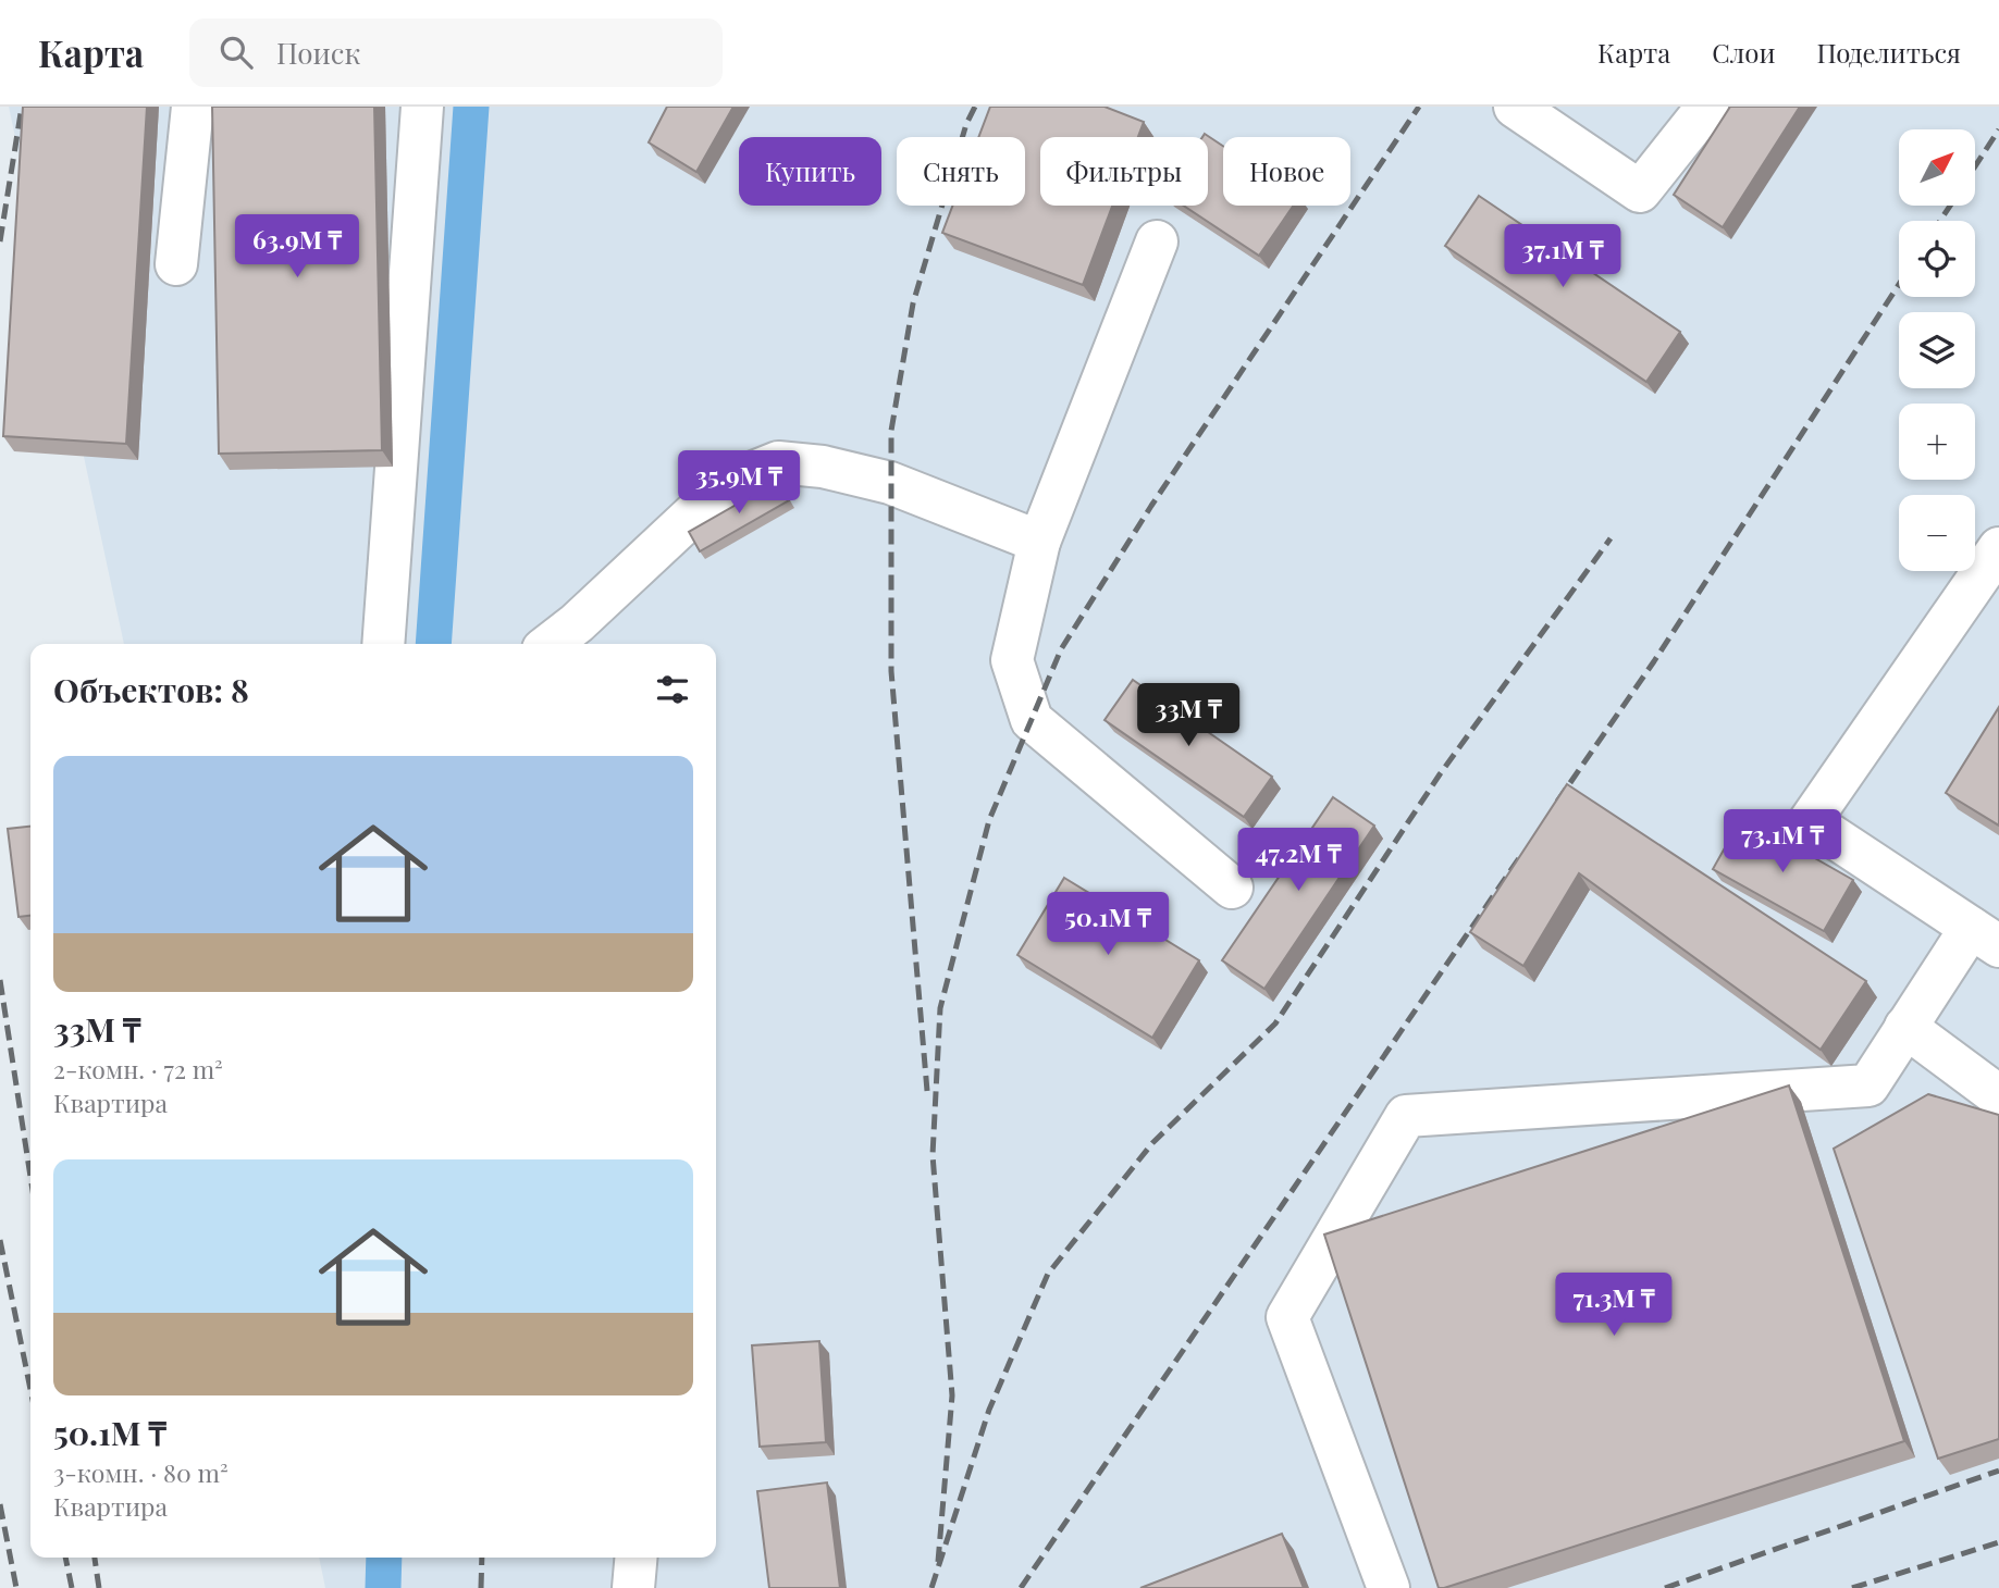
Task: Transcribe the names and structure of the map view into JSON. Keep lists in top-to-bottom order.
{
  "north": "top right",
  "page": {
    "header": "Карта",
    "search": "Поиск",
    "nav": ["Карта", "Слои", "Поделиться"],
    "map_buttons": ["+", "−"],
    "chip": [
      "Купить",
      "Снять",
      "Фильтры",
      "Новое"
    ],
    "price": [
      "63.9M ₸",
      "37.1M ₸",
      "35.9M ₸",
      "33M ₸",
      "73.1M ₸",
      "47.2M ₸",
      "50.1M ₸",
      "71.3M ₸"
    ],
    "heading": "Объектов: 8",
    "list": [
      {
        "name": "33M ₸",
        "note": "2-комн. · 72 m² · Квартира"
      },
      {
        "name": "50.1M ₸",
        "note": "3-комн. · 80 m² · Квартира"
      }
    ]
  }
}
